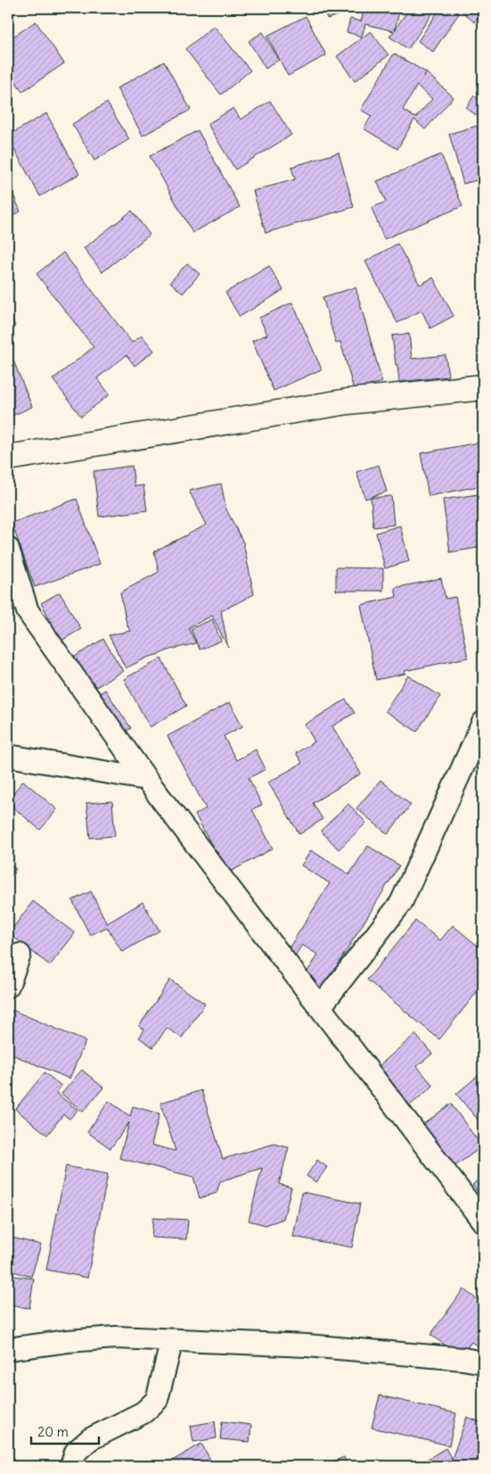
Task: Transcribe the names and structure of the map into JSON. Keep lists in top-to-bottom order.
{
  "scale_bar": "20 m"
}
